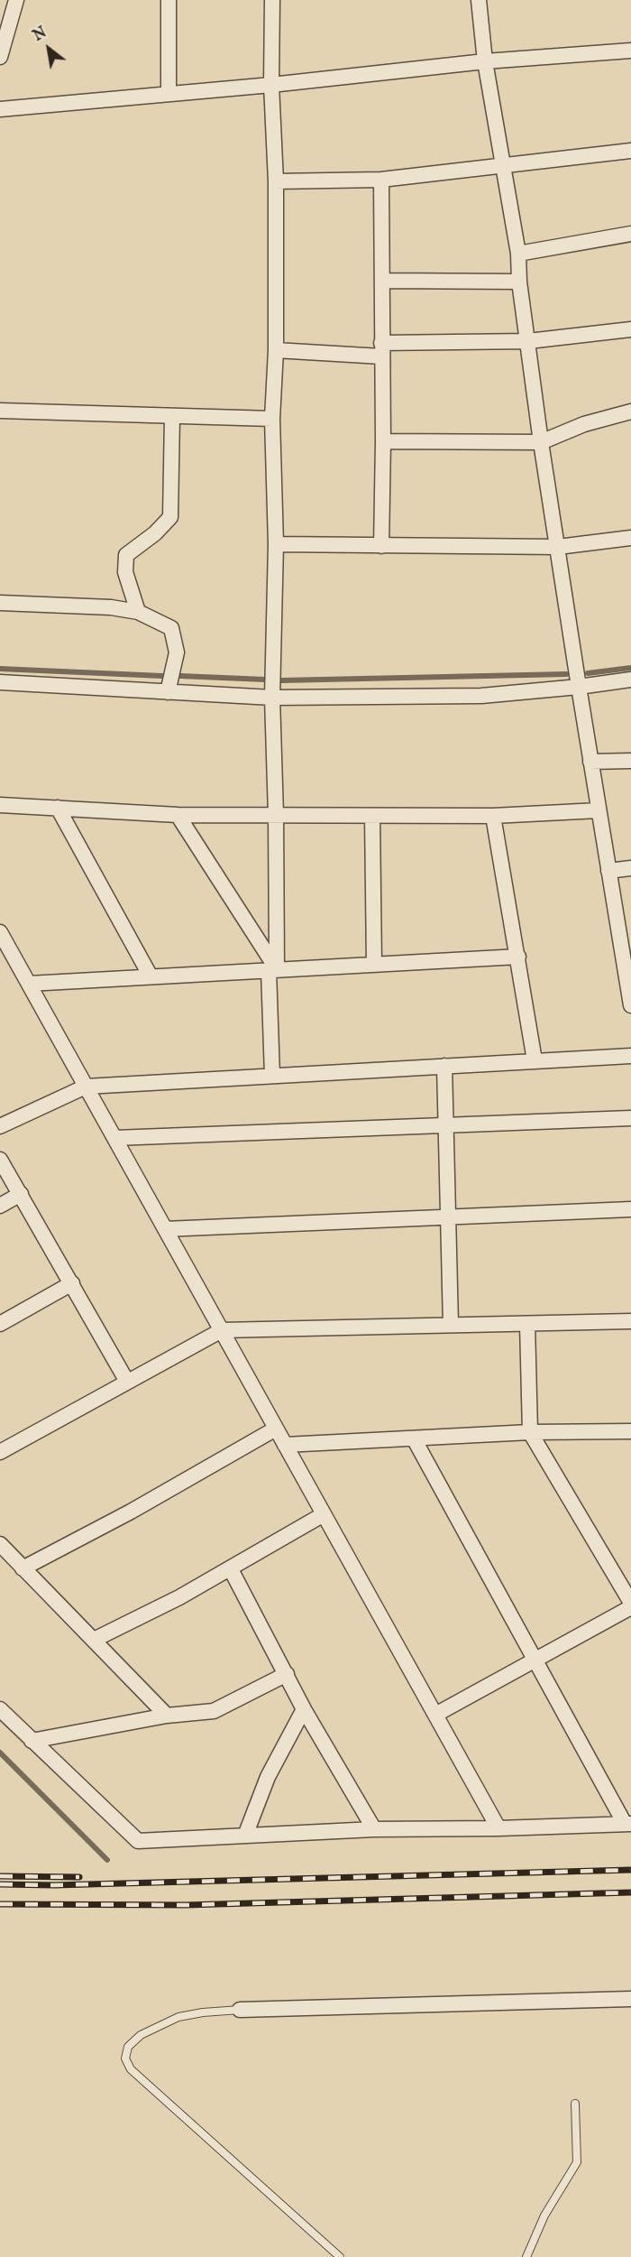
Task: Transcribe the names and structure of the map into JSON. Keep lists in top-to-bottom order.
{
  "north": "top left"
}
